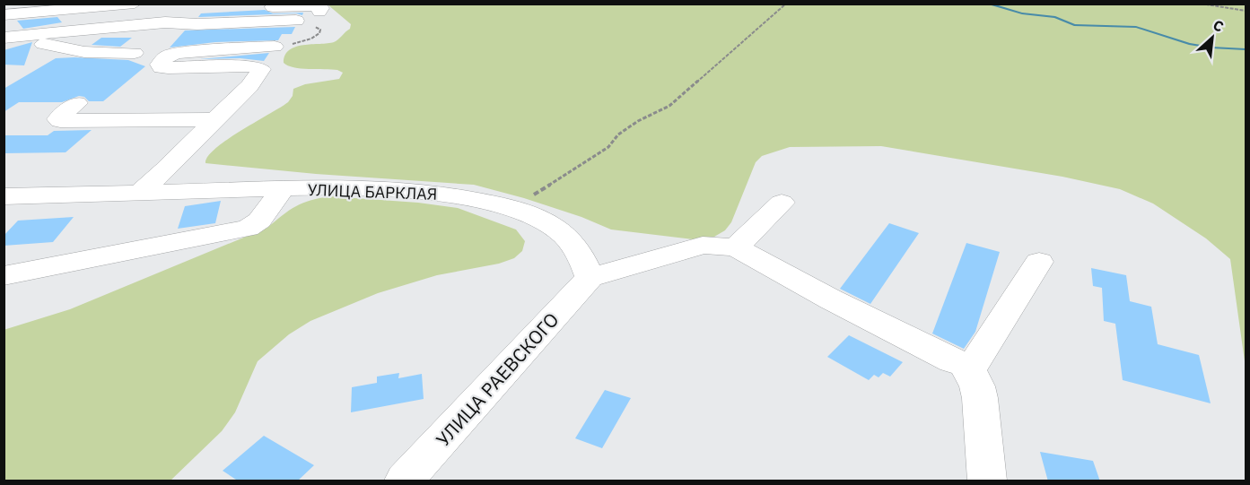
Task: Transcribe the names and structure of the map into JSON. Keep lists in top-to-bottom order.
{
  "streets": {
    "street": ["УЛИЦА БАРКЛАЯ", "УЛИЦА РАЕВСКОГО"]
  },
  "crossings": [
    ["УЛИЦА БАРКЛАЯ", "УЛИЦА РАЕВСКОГО"]
  ],
  "north": "top right"
}
